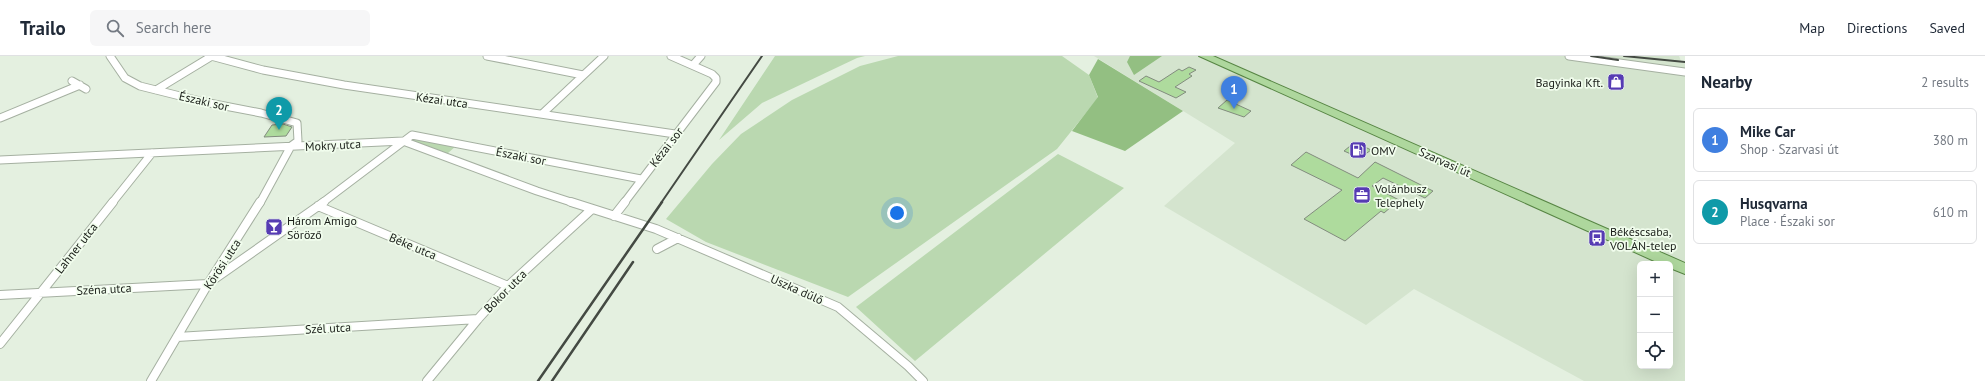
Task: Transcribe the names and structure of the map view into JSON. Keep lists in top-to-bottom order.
{
  "streets": {
    "main road": ["Szarvasi út"],
    "street": [
      "Kézai utca",
      "Északi sor",
      "Mokry utca",
      "Kézai sor",
      "Béke utca",
      "Lahner utca",
      "Körösi utca",
      "Széna utca",
      "Uszka dűlő",
      "Bokor utca",
      "Szél utca"
    ]
  },
  "crossings": [
    ["Kézai utca", "Kézai sor"],
    ["Északi sor", "Mokry utca"],
    ["Északi sor", "Kézai sor"],
    ["Északi sor", "Körösi utca"],
    ["Mokry utca", "Kézai sor"],
    ["Mokry utca", "Lahner utca"],
    ["Mokry utca", "Körösi utca"],
    ["Mokry utca", "Uszka dűlő"],
    ["Mokry utca", "Bokor utca"],
    ["Béke utca", "Bokor utca"],
    ["Lahner utca", "Széna utca"],
    ["Körösi utca", "Széna utca"],
    ["Körösi utca", "Szél utca"],
    ["Bokor utca", "Szél utca"]
  ],
  "places": {
    "shop": ["Bagyinka Kft."],
    "fuel station": ["OMV"],
    "office": ["Volánbusz Telephely"],
    "bar": ["Három Amigo Söröző"],
    "bus stop": ["Békéscsaba, VOLÁN-telep"]
  },
  "page": {
    "header": "Trailo",
    "search": "Search here",
    "nav": ["Map", "Directions", "Saved"],
    "heading": ["Nearby", "2 results"],
    "pins": ["1", "2"],
    "list": [
      {
        "mark": "1",
        "name": "Mike Car",
        "note": "Shop · Szarvasi út",
        "value": "380 m"
      },
      {
        "mark": "2",
        "name": "Husqvarna",
        "note": "Place · Északi sor",
        "value": "610 m"
      }
    ],
    "map_buttons": ["+", "−"]
  }
}
